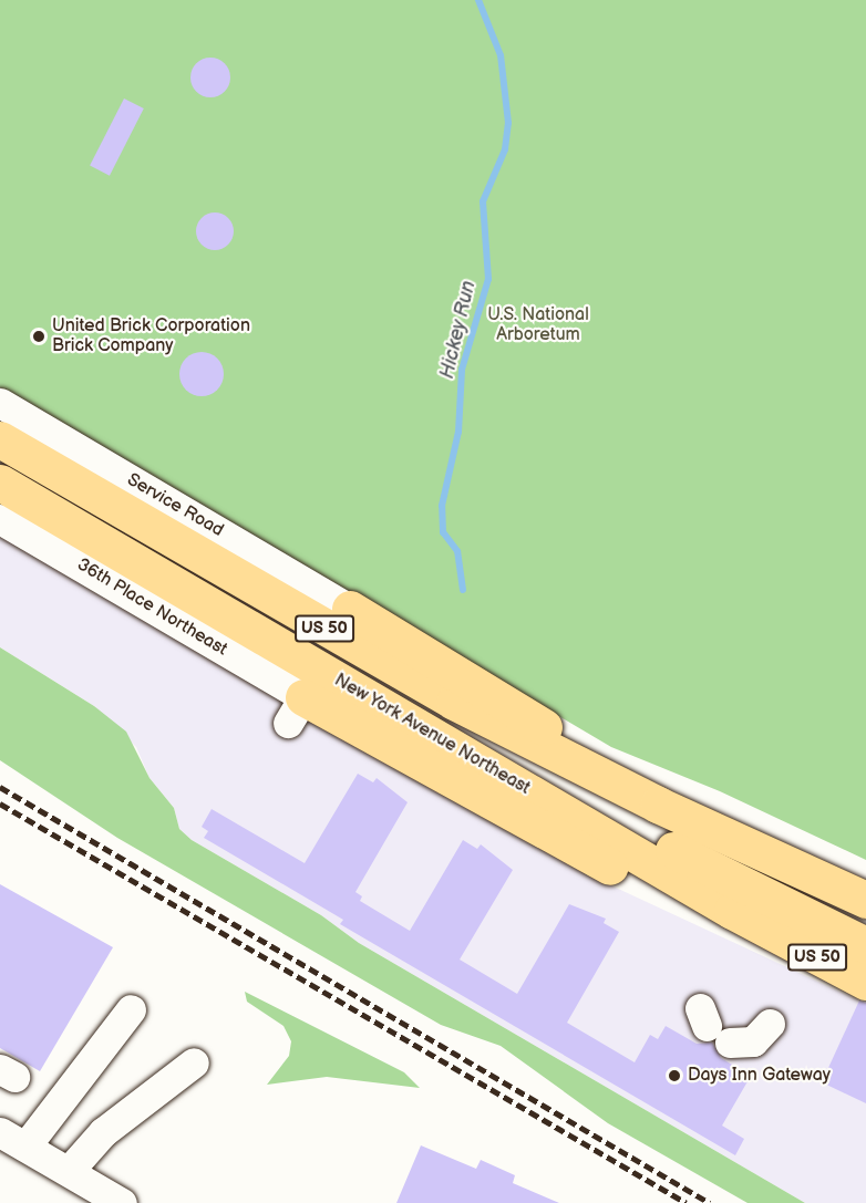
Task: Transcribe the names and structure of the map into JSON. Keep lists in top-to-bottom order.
{
  "streets": {
    "highway": ["US 50", "New York Avenue Northeast"],
    "street": ["Service Road", "36th Place Northeast"]
  },
  "water": ["Hickey Run"],
  "parks": ["U.S. National Arboretum"],
  "places": ["United Brick Corporation Brick Company", "Days Inn Gateway"]
}
